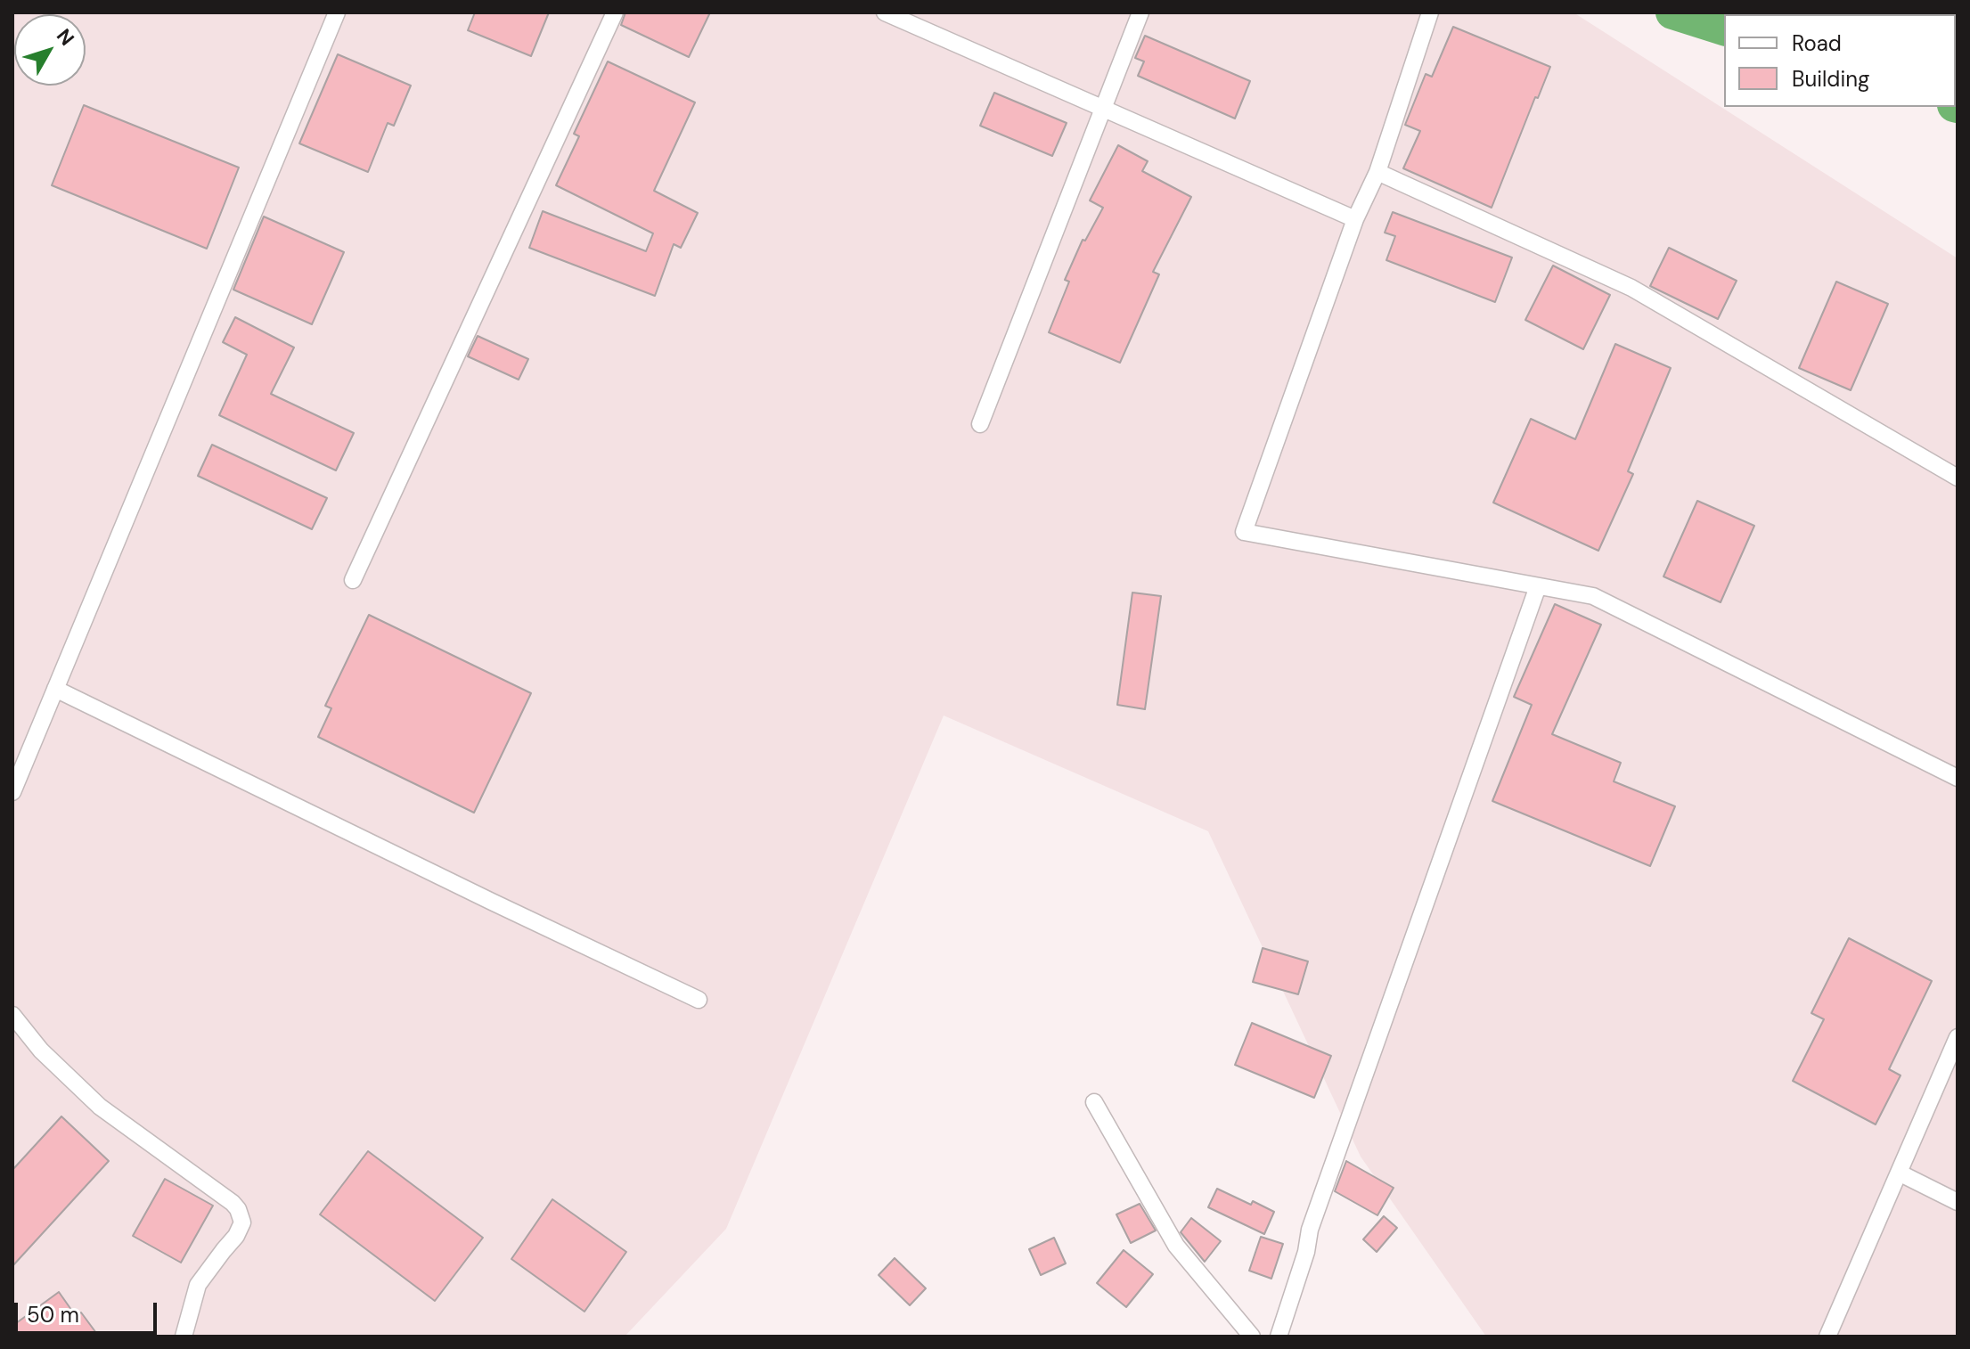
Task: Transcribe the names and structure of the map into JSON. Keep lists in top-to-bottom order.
{
  "legend": ["Road", "Building"],
  "scale_bar": "50 m",
  "north": "top right"
}
